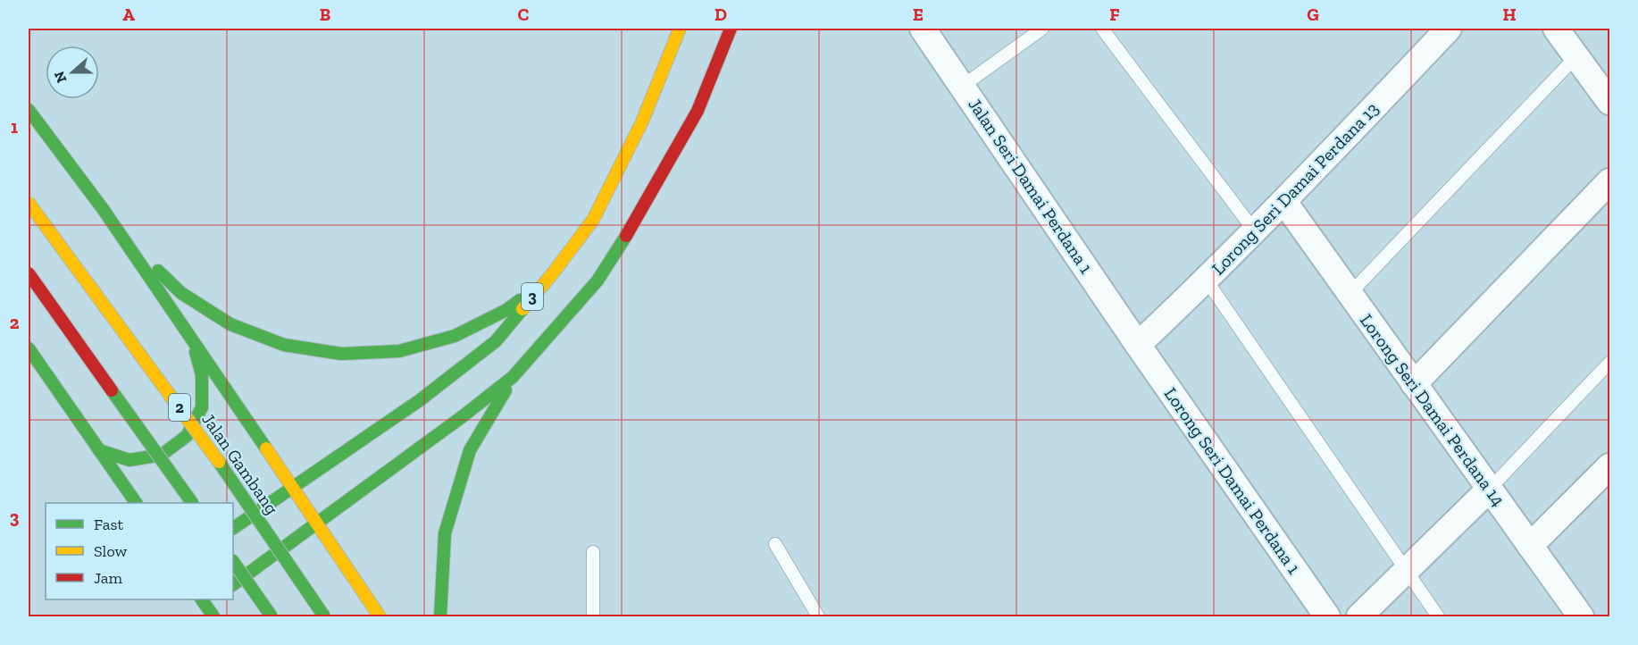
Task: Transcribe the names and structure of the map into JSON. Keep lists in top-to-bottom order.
{
  "streets": {
    "highway": ["3", "2", "Jalan Gambang"],
    "street": [
      "Jalan Seri Damai Perdana 1",
      "Lorong Seri Damai Perdana 13",
      "Lorong Seri Damai Perdana 14",
      "Lorong Seri Damai Perdana 1"
    ]
  },
  "crossings": [
    ["Jalan Seri Damai Perdana 1", "Lorong Seri Damai Perdana 13"],
    ["Jalan Seri Damai Perdana 1", "Lorong Seri Damai Perdana 1"],
    ["Lorong Seri Damai Perdana 13", "Lorong Seri Damai Perdana 14"],
    ["Lorong Seri Damai Perdana 13", "Lorong Seri Damai Perdana 1"]
  ],
  "legend": ["Fast", "Slow", "Jam"],
  "north": "left",
  "grid": {
    "columns": [
      "A",
      "B",
      "C",
      "D",
      "E",
      "F",
      "G",
      "H"
    ],
    "rows": ["1", "2", "3"]
  }
}
